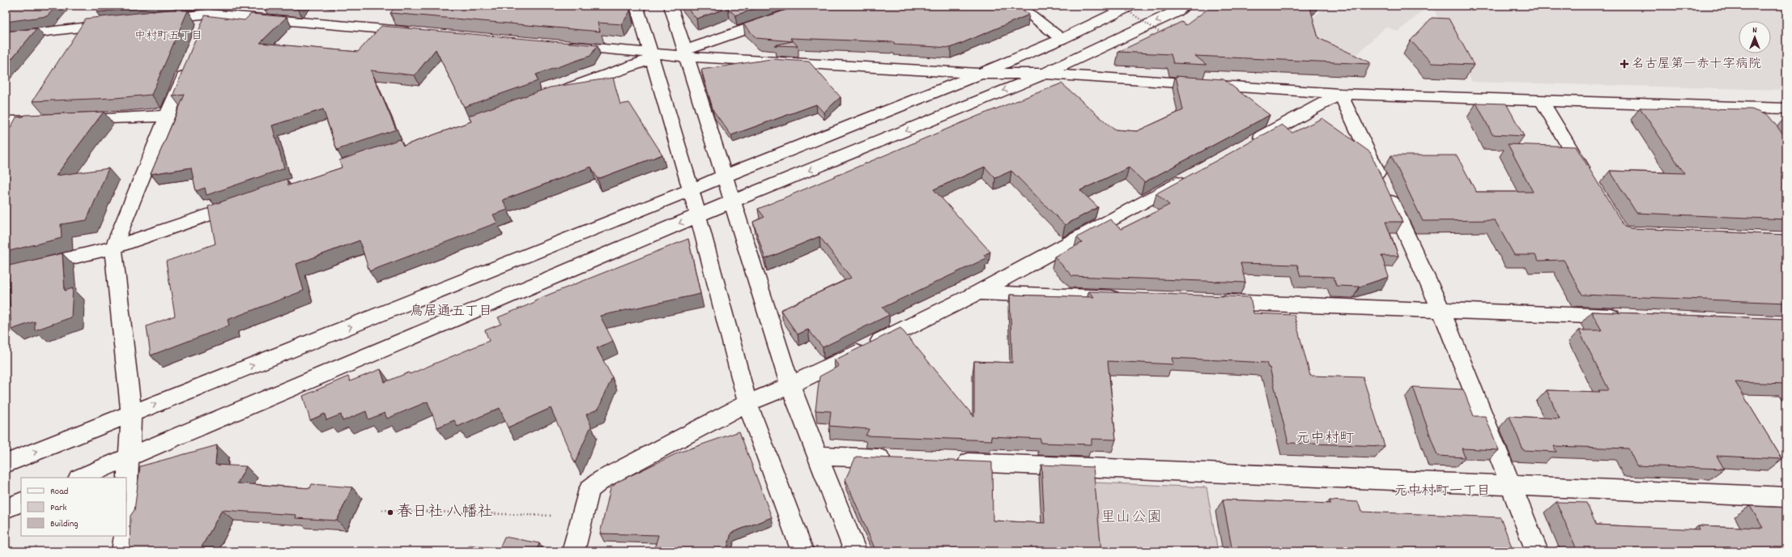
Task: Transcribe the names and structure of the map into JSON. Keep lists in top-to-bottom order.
{
  "districts": [
    "中村町五丁目",
    "鳥居通五丁目",
    "元中村町",
    "元中村町一丁目"
  ],
  "parks": ["里山公園"],
  "places": {
    "health": ["名古屋第一赤十字病院"],
    "other": ["春日社 八幡社"]
  },
  "legend": ["Road", "Park", "Building"],
  "north": "top"
}
